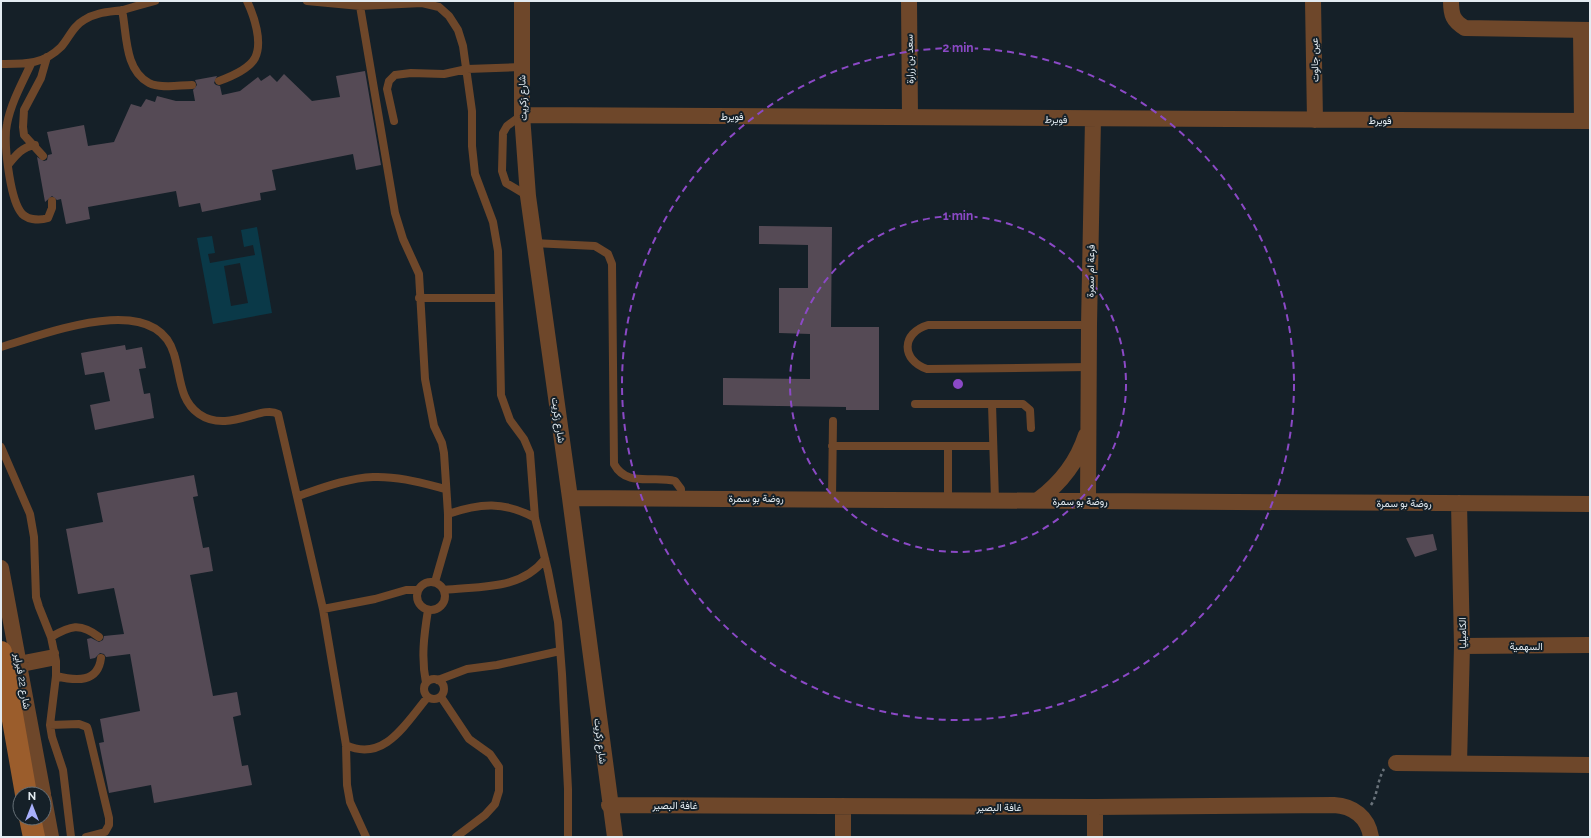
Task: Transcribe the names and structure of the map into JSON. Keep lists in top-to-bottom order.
{
  "streets": {
    "main road": ["شارع 22 فبراير"],
    "street": [
      "سعد بن زرارة",
      "عين جالوت",
      "شارع زكريت",
      "فويرط",
      "فرعة ام سمرة",
      "روضة بو سمرة",
      "الكاميليا",
      "السهمية",
      "غافة البصير"
    ]
  },
  "crossings": [
    ["سعد بن زرارة", "فويرط"],
    ["عين جالوت", "فويرط"],
    ["شارع زكريت", "فويرط"],
    ["شارع زكريت", "روضة بو سمرة"],
    ["شارع زكريت", "غافة البصير"],
    ["فويرط", "فرعة ام سمرة"],
    ["فرعة ام سمرة", "روضة بو سمرة"],
    ["روضة بو سمرة", "الكاميليا"],
    ["الكاميليا", "السهمية"]
  ],
  "north": "top",
  "rings": ["2 min", "1 min"]
}
